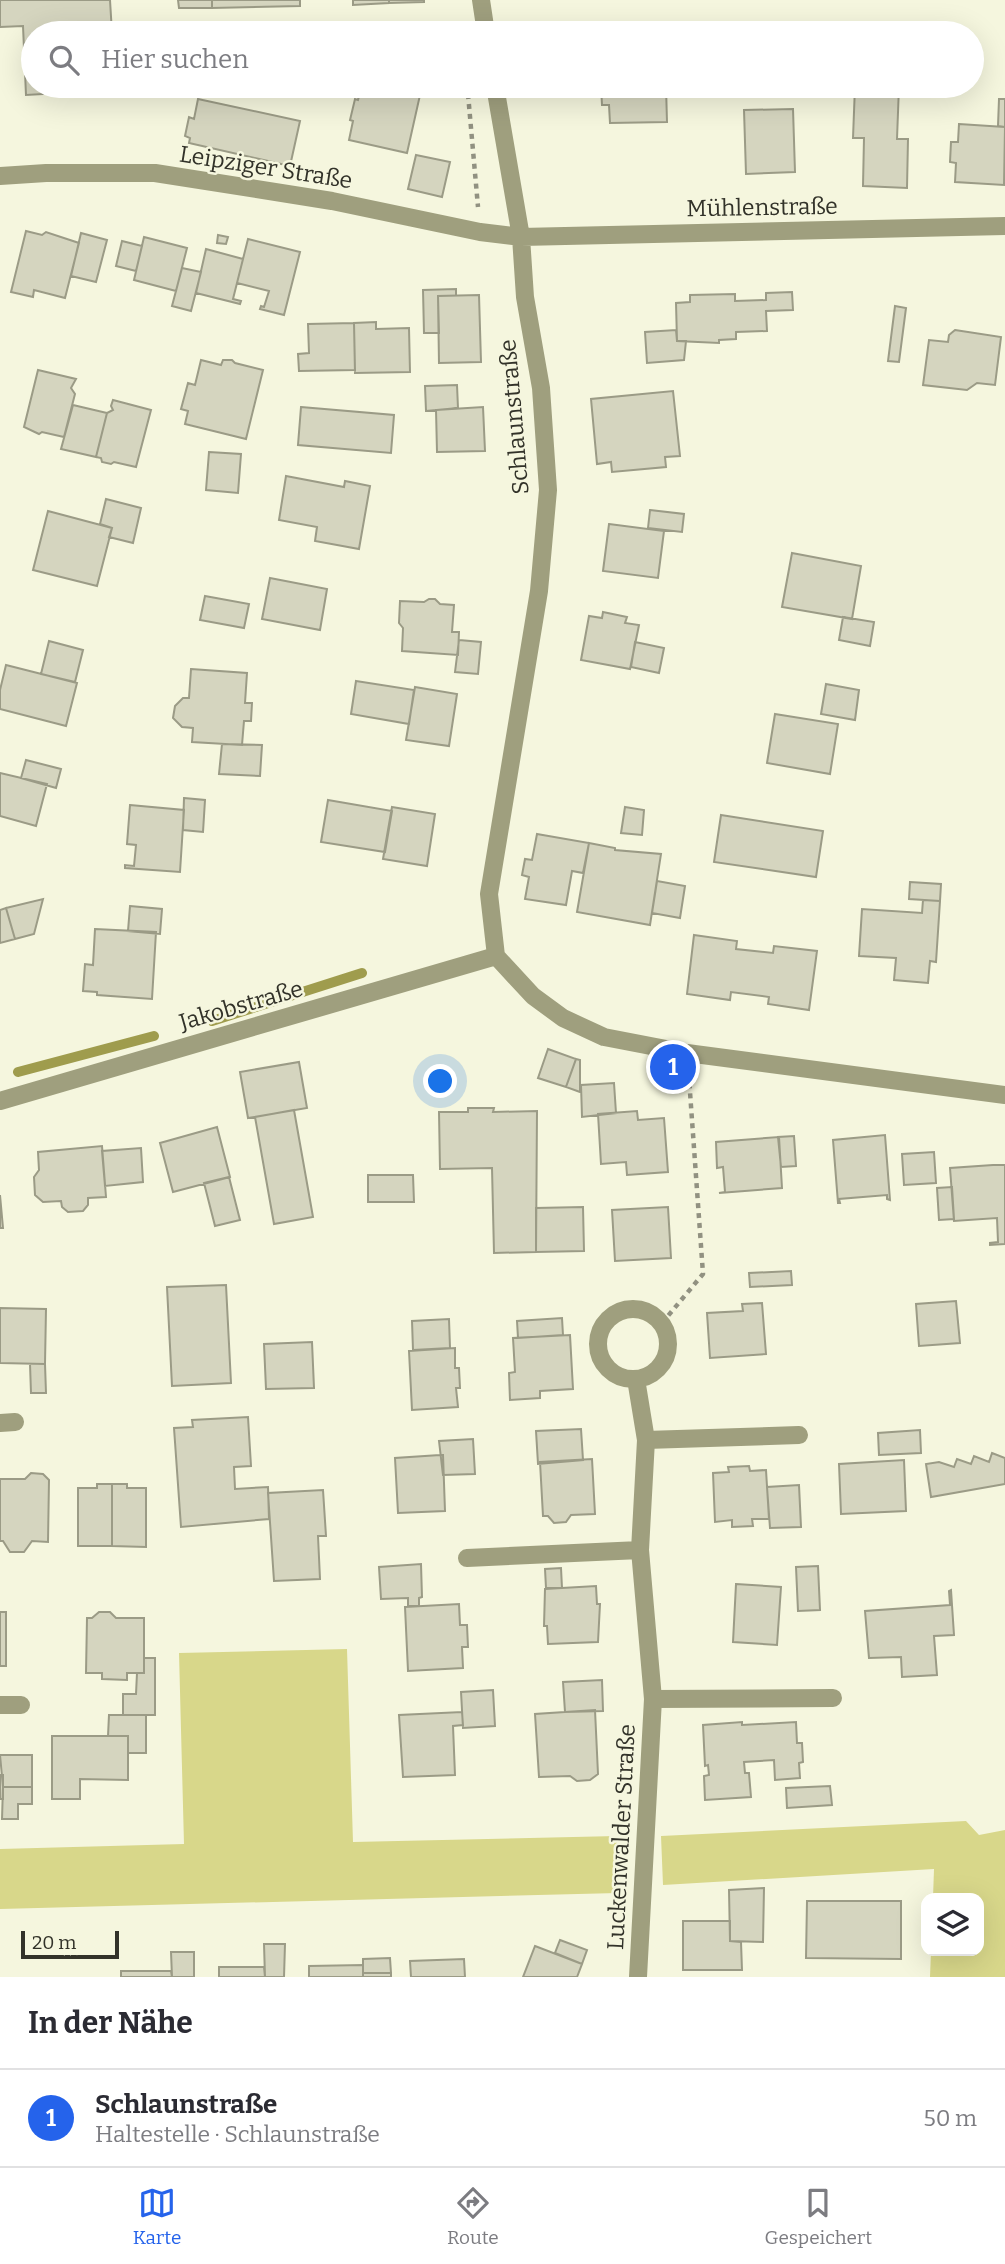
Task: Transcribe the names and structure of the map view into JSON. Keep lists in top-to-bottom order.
{
  "streets": {
    "street": [
      "Leipziger Straße",
      "Mühlenstraße",
      "Schlaunstraße",
      "Jakobstraße",
      "Luckenwalder Straße"
    ]
  },
  "crossings": [
    ["Leipziger Straße", "Mühlenstraße"],
    ["Leipziger Straße", "Schlaunstraße"],
    ["Mühlenstraße", "Schlaunstraße"],
    ["Schlaunstraße", "Jakobstraße"]
  ],
  "scale_bar": "20 m",
  "page": {
    "search": "Hier suchen",
    "pins": "1",
    "scale": "20 m",
    "heading": "In der Nähe",
    "list": [
      {
        "mark": "1",
        "name": "Schlaunstraße",
        "note": "Haltestelle · Schlaunstraße",
        "value": "50 m"
      }
    ],
    "nav": ["Karte", "Route", "Gespeichert"]
  }
}
